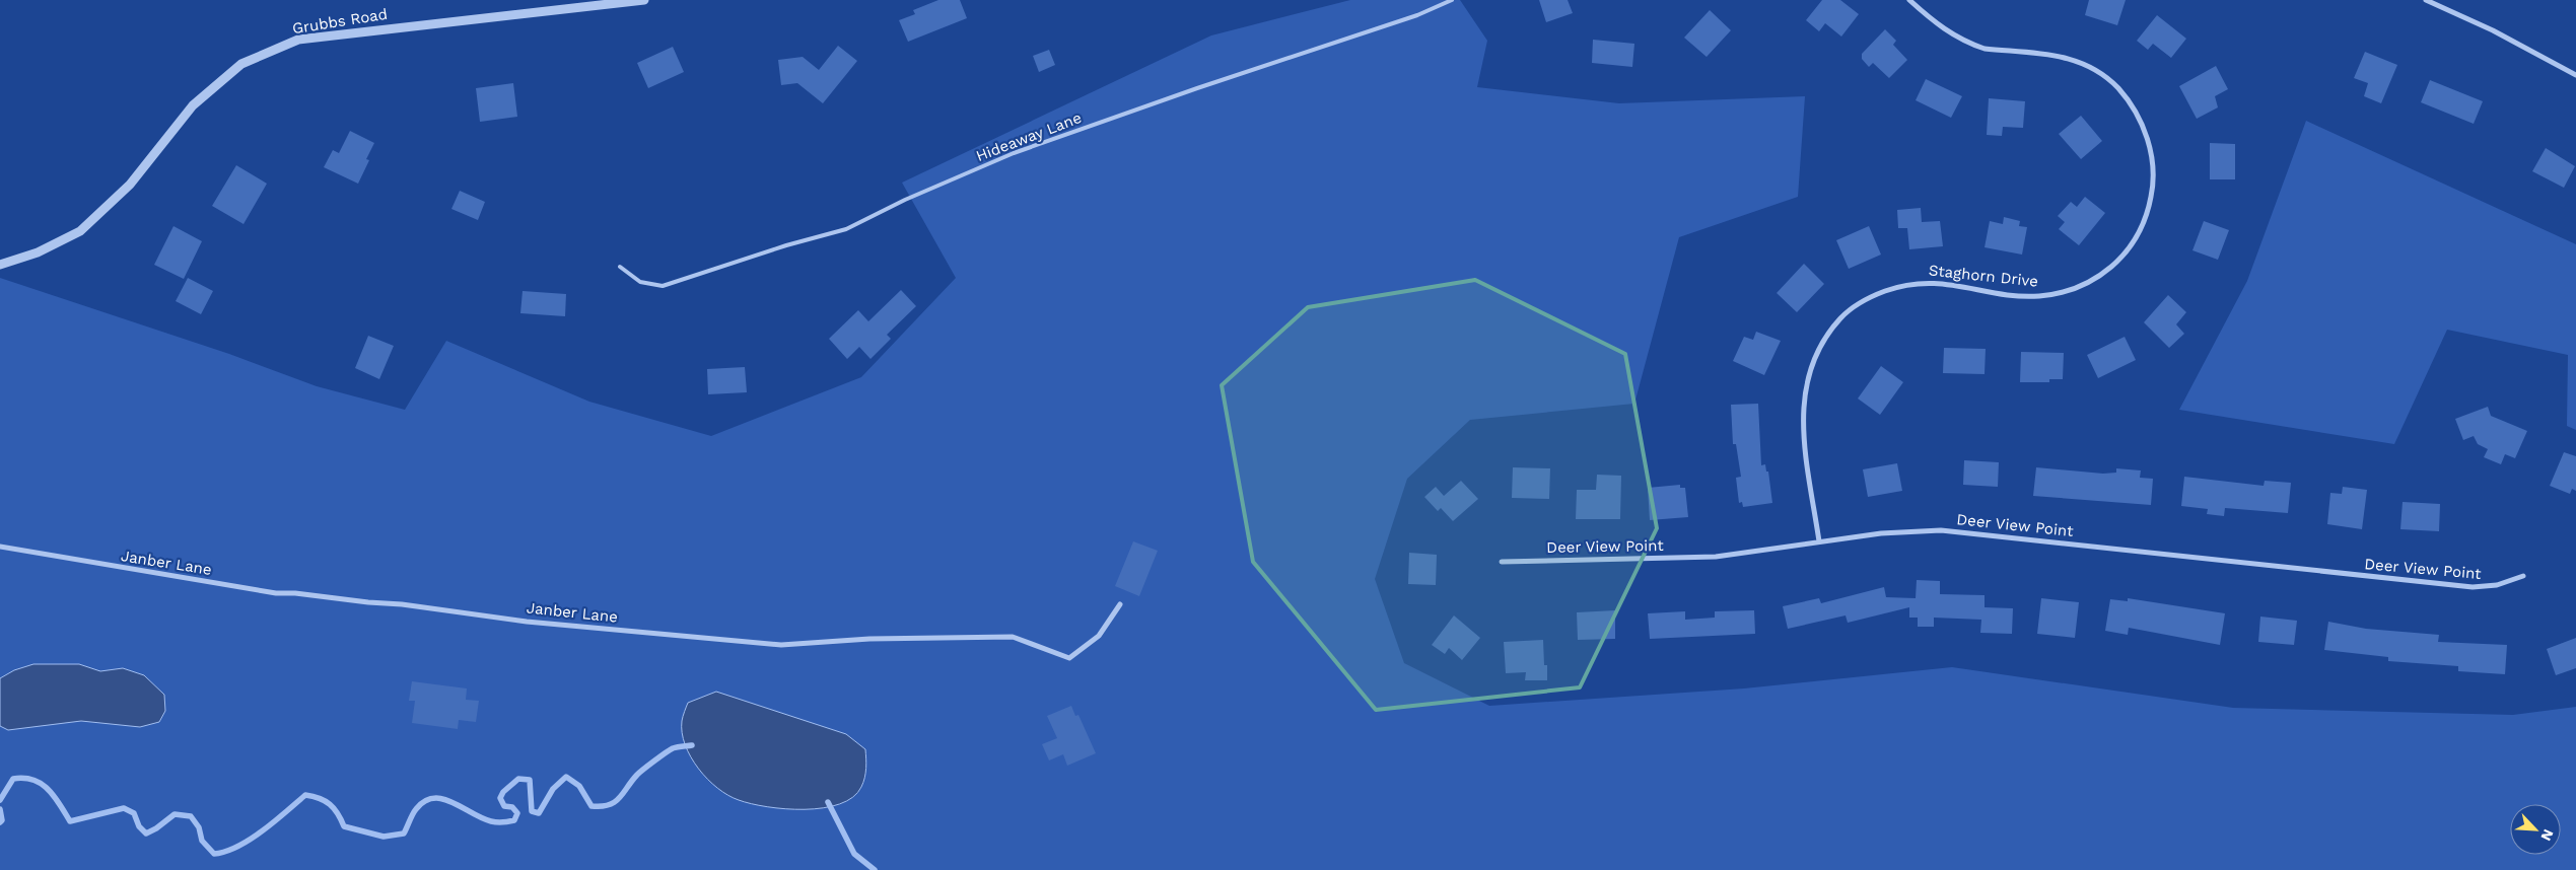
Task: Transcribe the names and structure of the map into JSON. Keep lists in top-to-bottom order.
{
  "streets": {
    "street": [
      "Grubbs Road",
      "Staghorn Drive",
      "Deer View Point",
      "Janber Lane"
    ],
    "lane": ["Hideaway Lane"]
  },
  "crossings": [
    ["Staghorn Drive", "Deer View Point"]
  ],
  "north": "bottom right"
}
